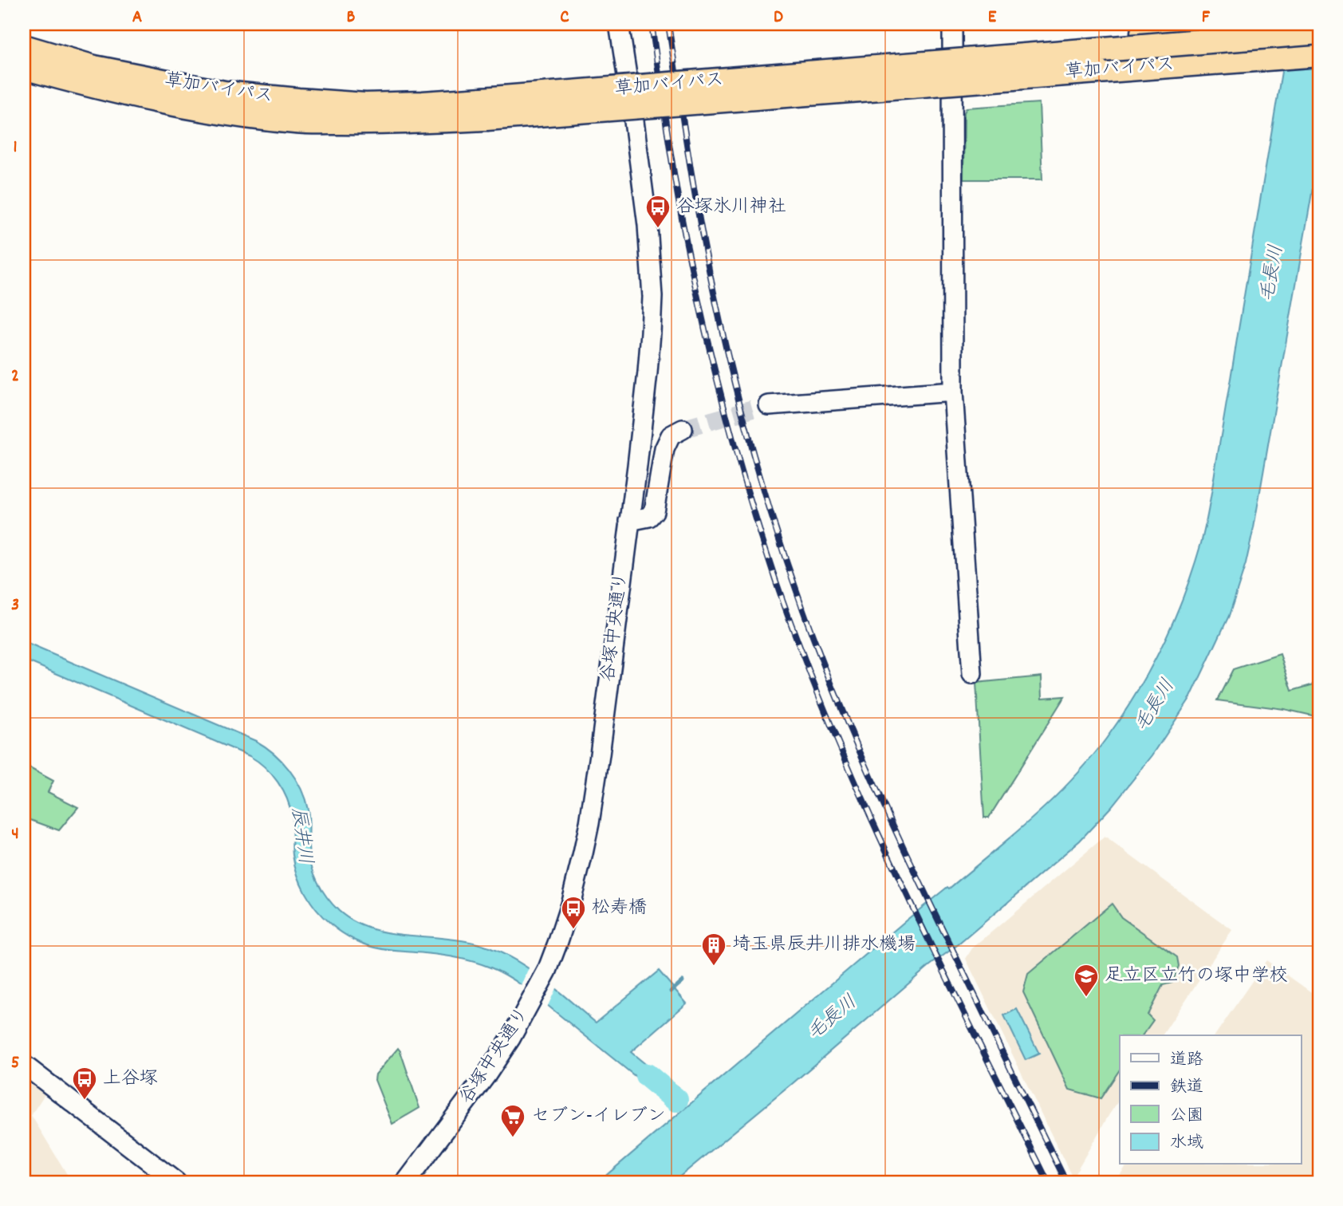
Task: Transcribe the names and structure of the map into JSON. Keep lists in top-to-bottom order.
{
  "streets": {
    "highway": ["草加バイパス"],
    "street": ["谷塚中央通り"]
  },
  "water": ["毛長川", "辰井川"],
  "places": {
    "bus stop": ["谷塚氷川神社", "松寿橋", "上谷塚"],
    "building": ["埼玉県辰井川排水機場"],
    "school or university": ["足立区立竹の塚中学校"],
    "supermarket": ["セブン-イレブン"]
  },
  "legend": [
    "道路",
    "鉄道",
    "公園",
    "水域"
  ],
  "grid": {
    "columns": [
      "A",
      "B",
      "C",
      "D",
      "E",
      "F"
    ],
    "rows": [
      "1",
      "2",
      "3",
      "4",
      "5"
    ]
  }
}
